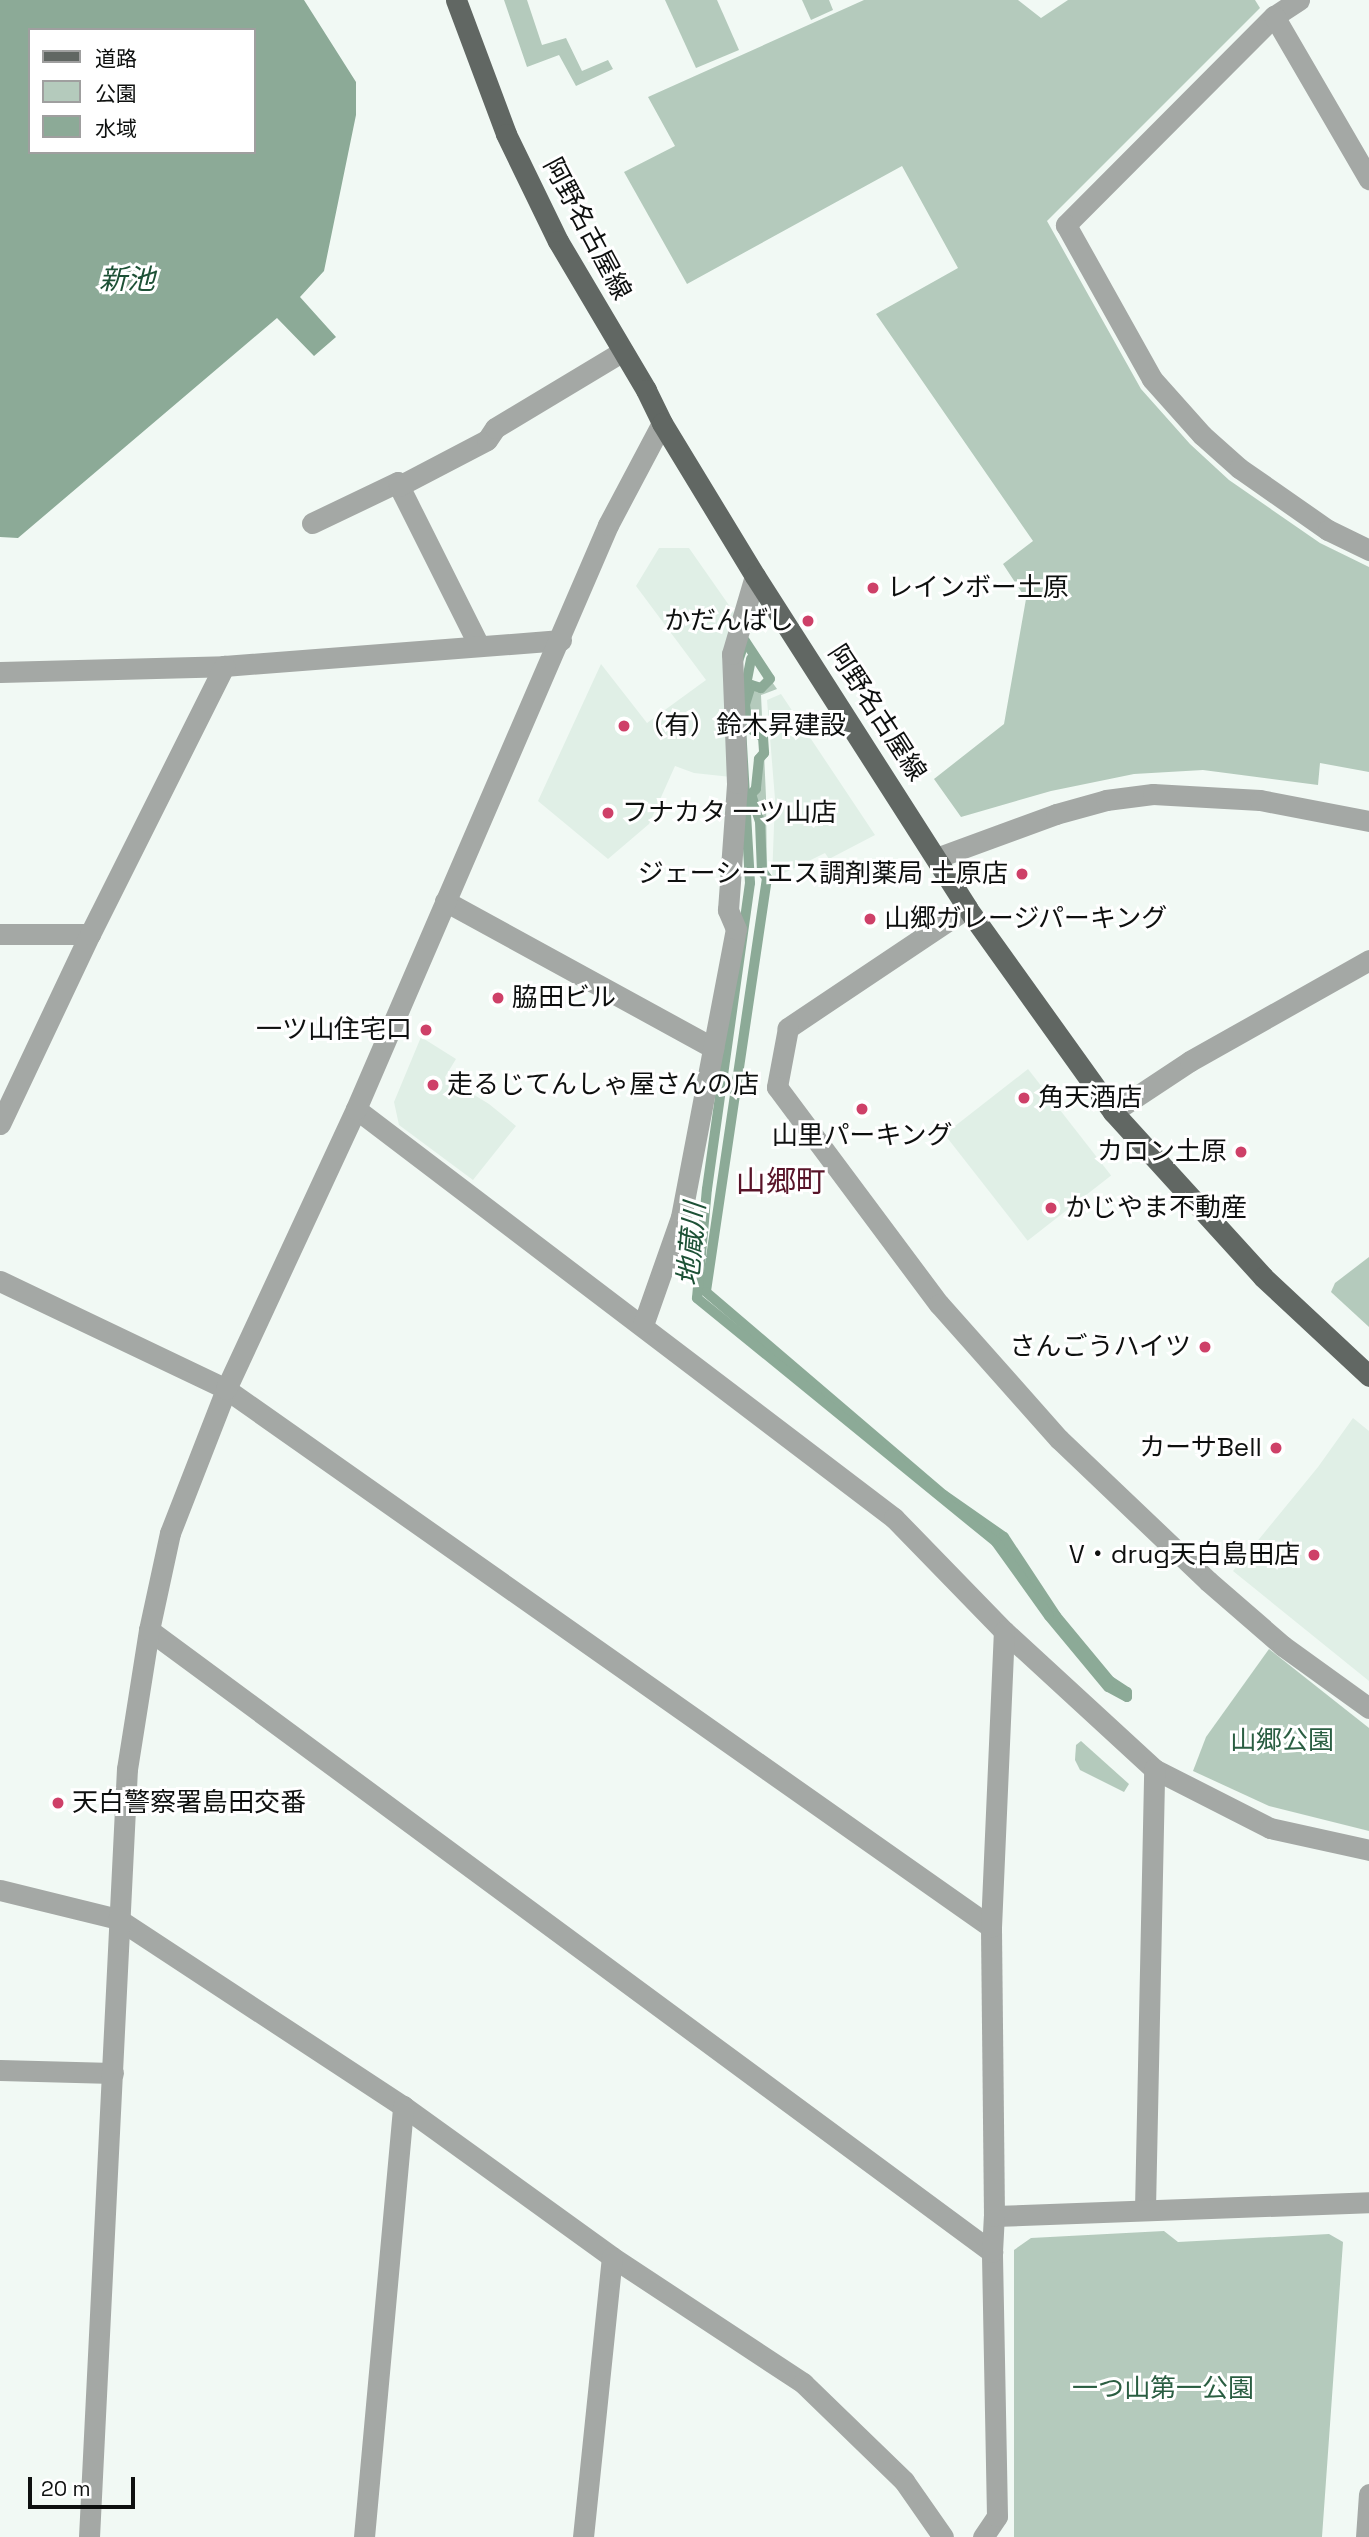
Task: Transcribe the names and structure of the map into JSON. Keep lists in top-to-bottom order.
{
  "streets": {
    "main road": ["阿野名古屋線"]
  },
  "districts": ["山郷町"],
  "water": ["新池", "地蔵川"],
  "parks": ["山郷公園", "一つ山第一公園"],
  "places": [
    "レインボー土原",
    "かだんばし",
    "（有）鈴木昇建設",
    "フナカタ 一ツ山店",
    "ジェーシーエス調剤薬局 土原店",
    "山郷ガレージパーキング",
    "脇田ビル",
    "一ツ山住宅口",
    "走るじてんしゃ屋さんの店",
    "角天酒店",
    "山里パーキング",
    "カロン土原",
    "かじやま不動産",
    "さんごうハイツ",
    "カーサBell",
    "V・drug天白島田店",
    "天白警察署島田交番"
  ],
  "legend": ["道路", "公園", "水域"],
  "scale_bar": "20 m"
}
